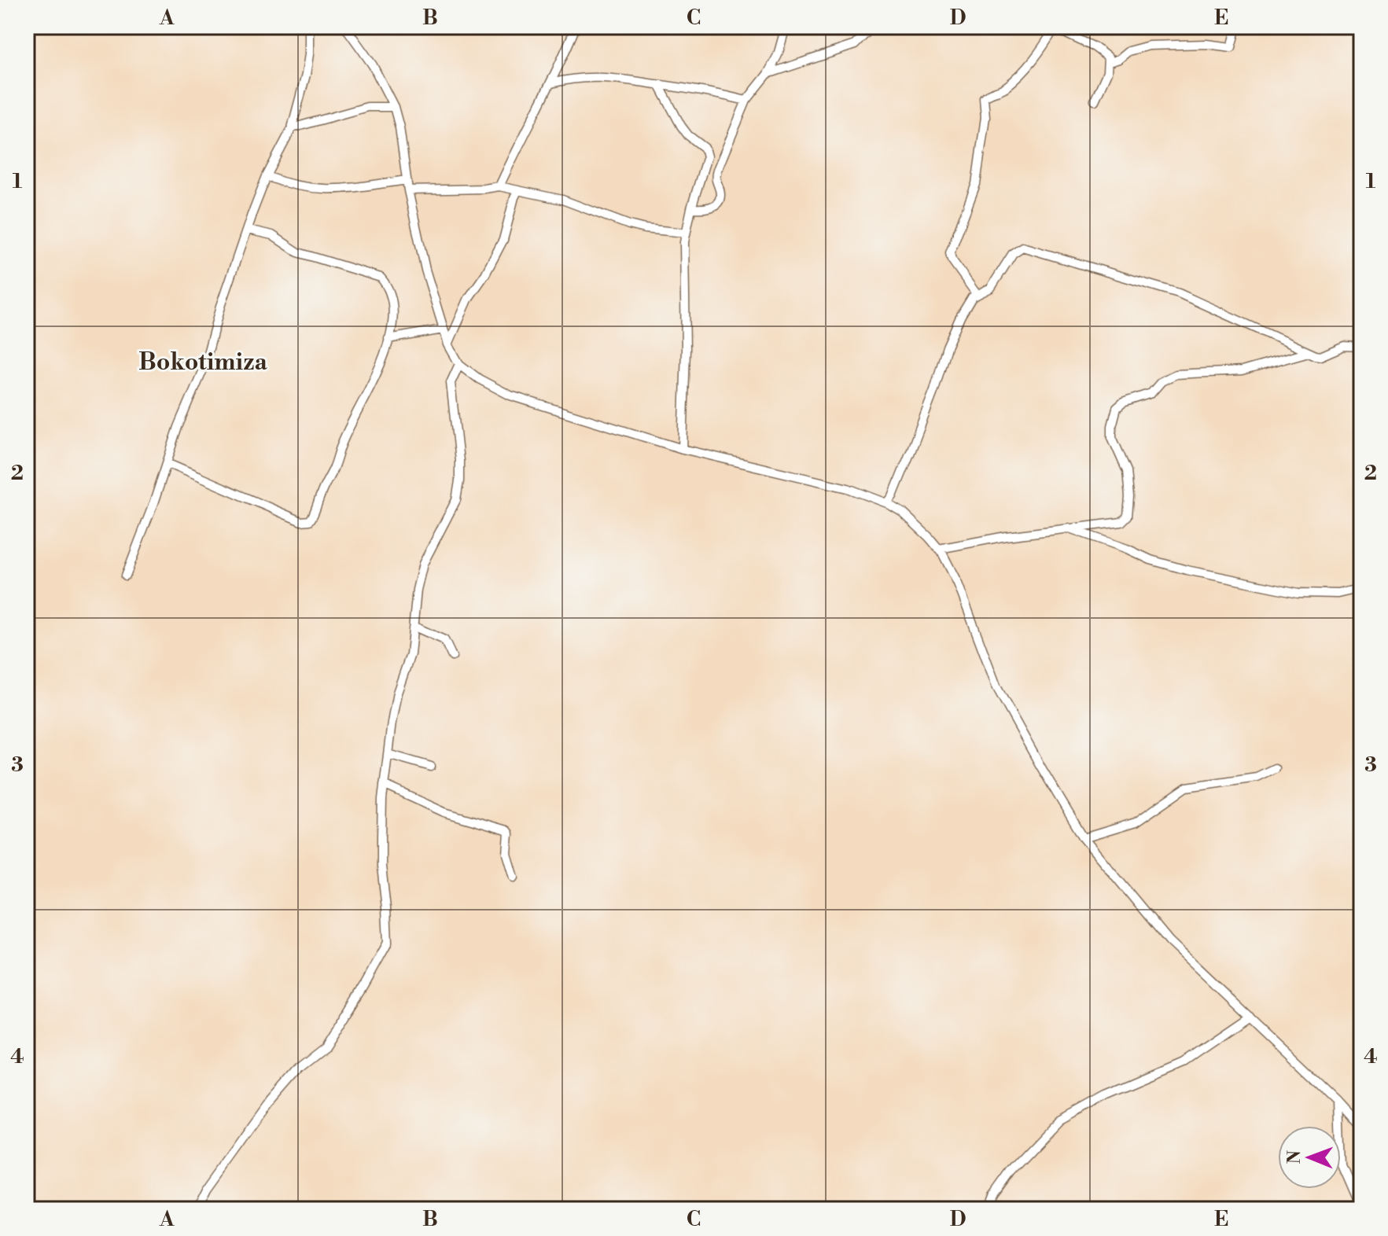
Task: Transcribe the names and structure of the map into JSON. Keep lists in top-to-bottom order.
{
  "districts": ["Bokotimiza"],
  "north": "left",
  "grid": {
    "columns": [
      "A",
      "B",
      "C",
      "D",
      "E"
    ],
    "rows": [
      "1",
      "2",
      "3",
      "4"
    ]
  }
}
